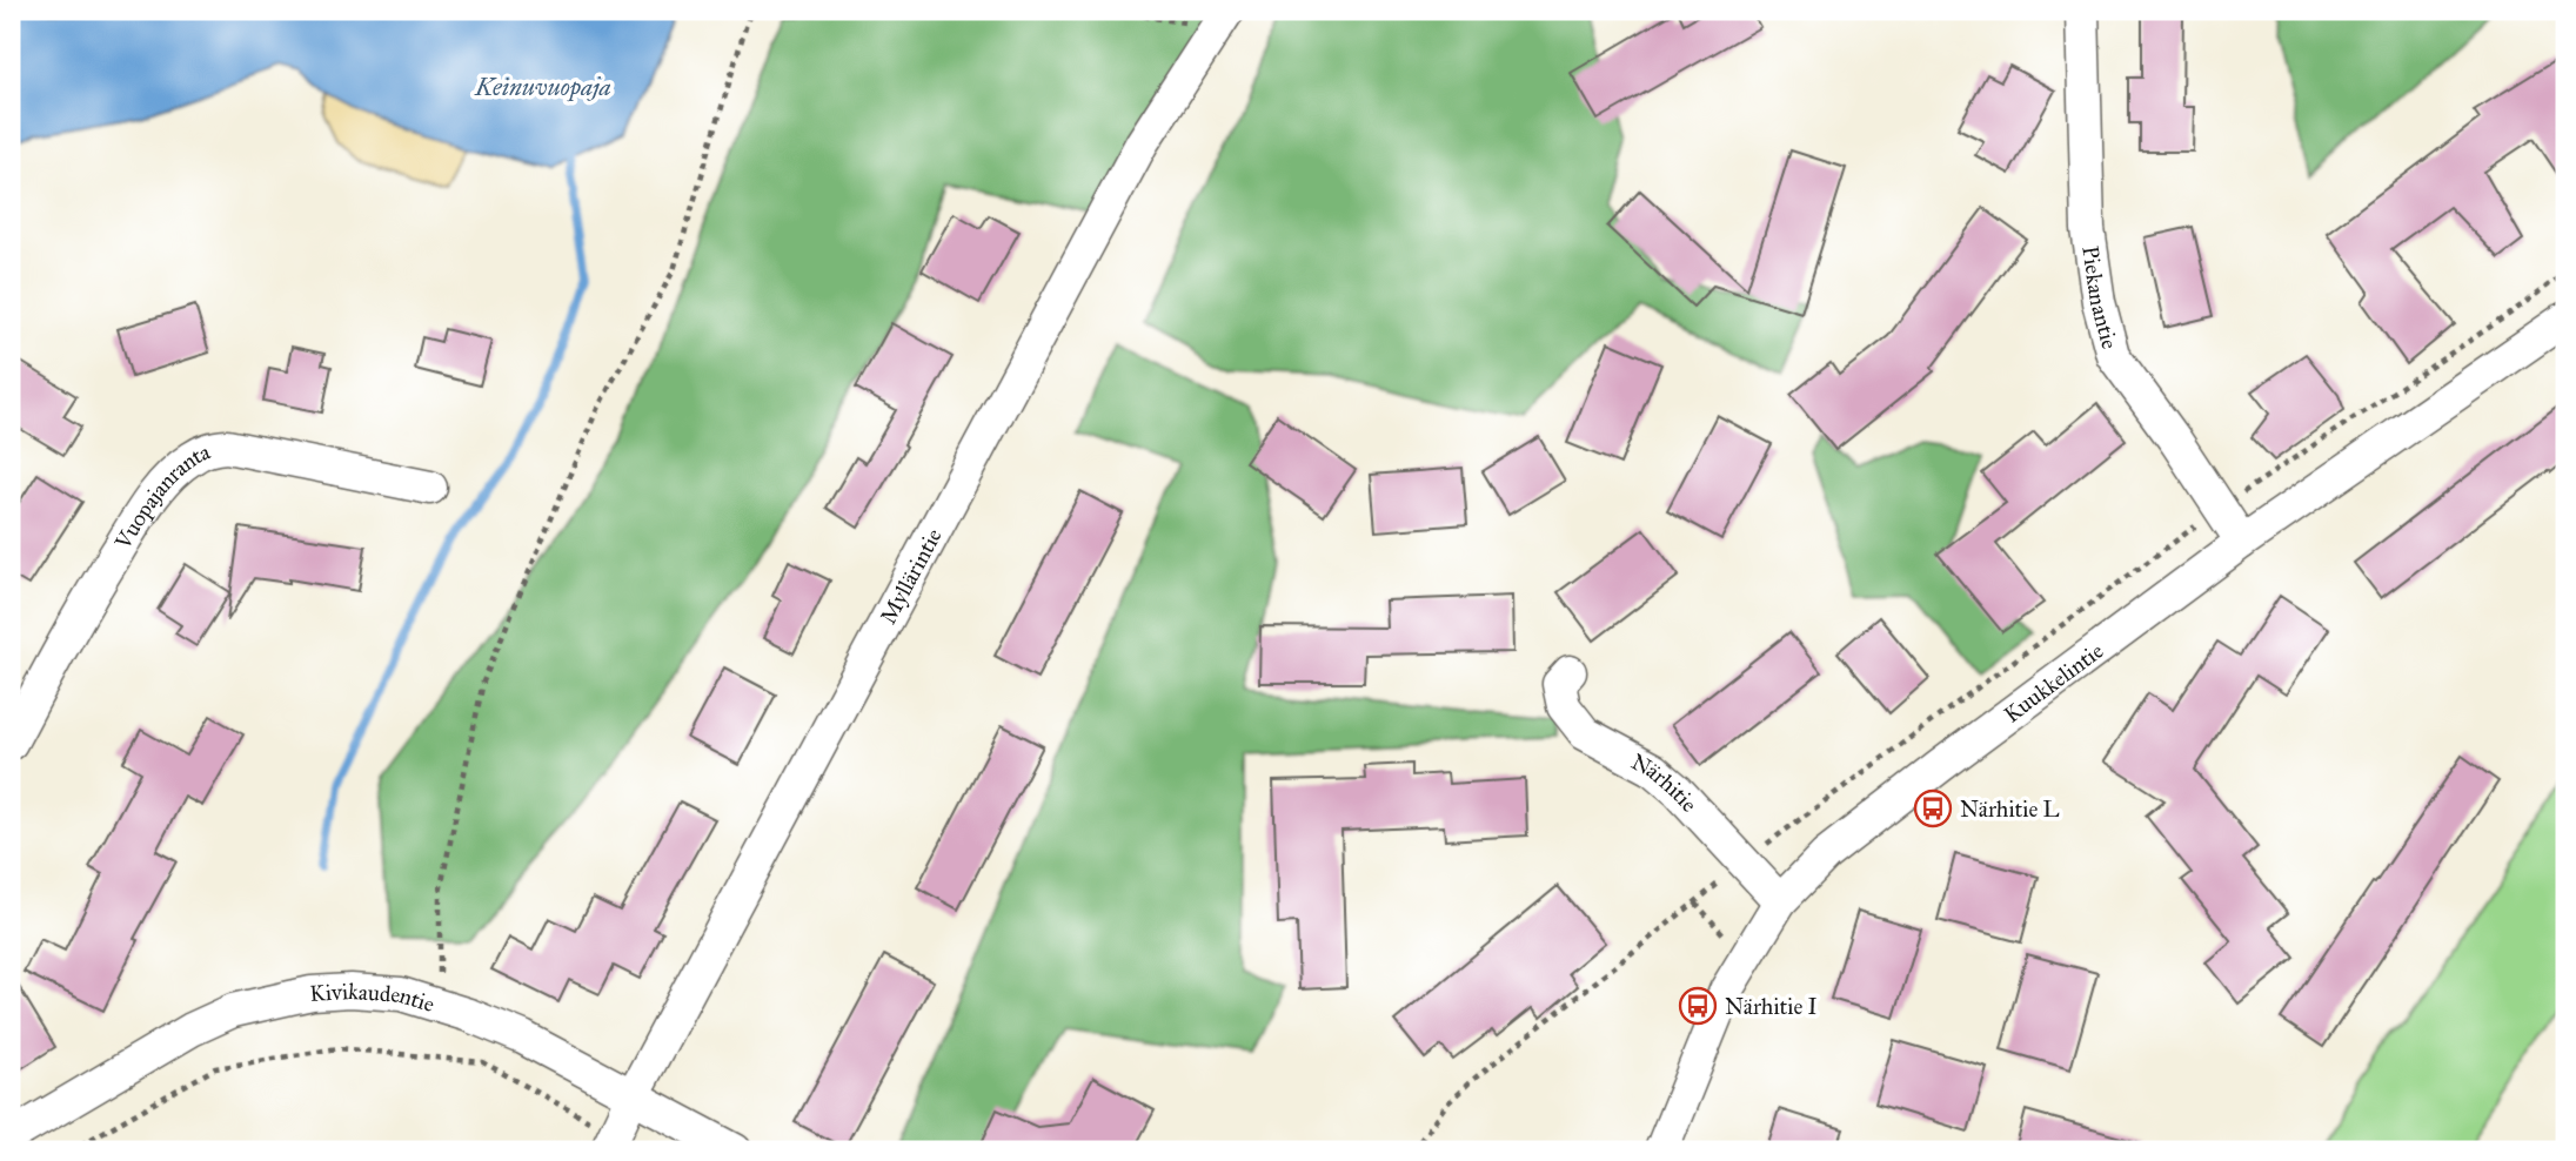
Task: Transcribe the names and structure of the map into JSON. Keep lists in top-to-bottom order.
{
  "streets": {
    "street": [
      "Piekanantie",
      "Vuopajanranta",
      "Myllärintie",
      "Kuukkelintie",
      "Närhitie",
      "Kivikaudentie"
    ]
  },
  "crossings": [
    ["Piekanantie", "Kuukkelintie"],
    ["Myllärintie", "Kivikaudentie"],
    ["Kuukkelintie", "Närhitie"]
  ],
  "water": ["Keinuvuopaja"],
  "places": {
    "bus stop": ["Närhitie L", "Närhitie I"]
  }
}
